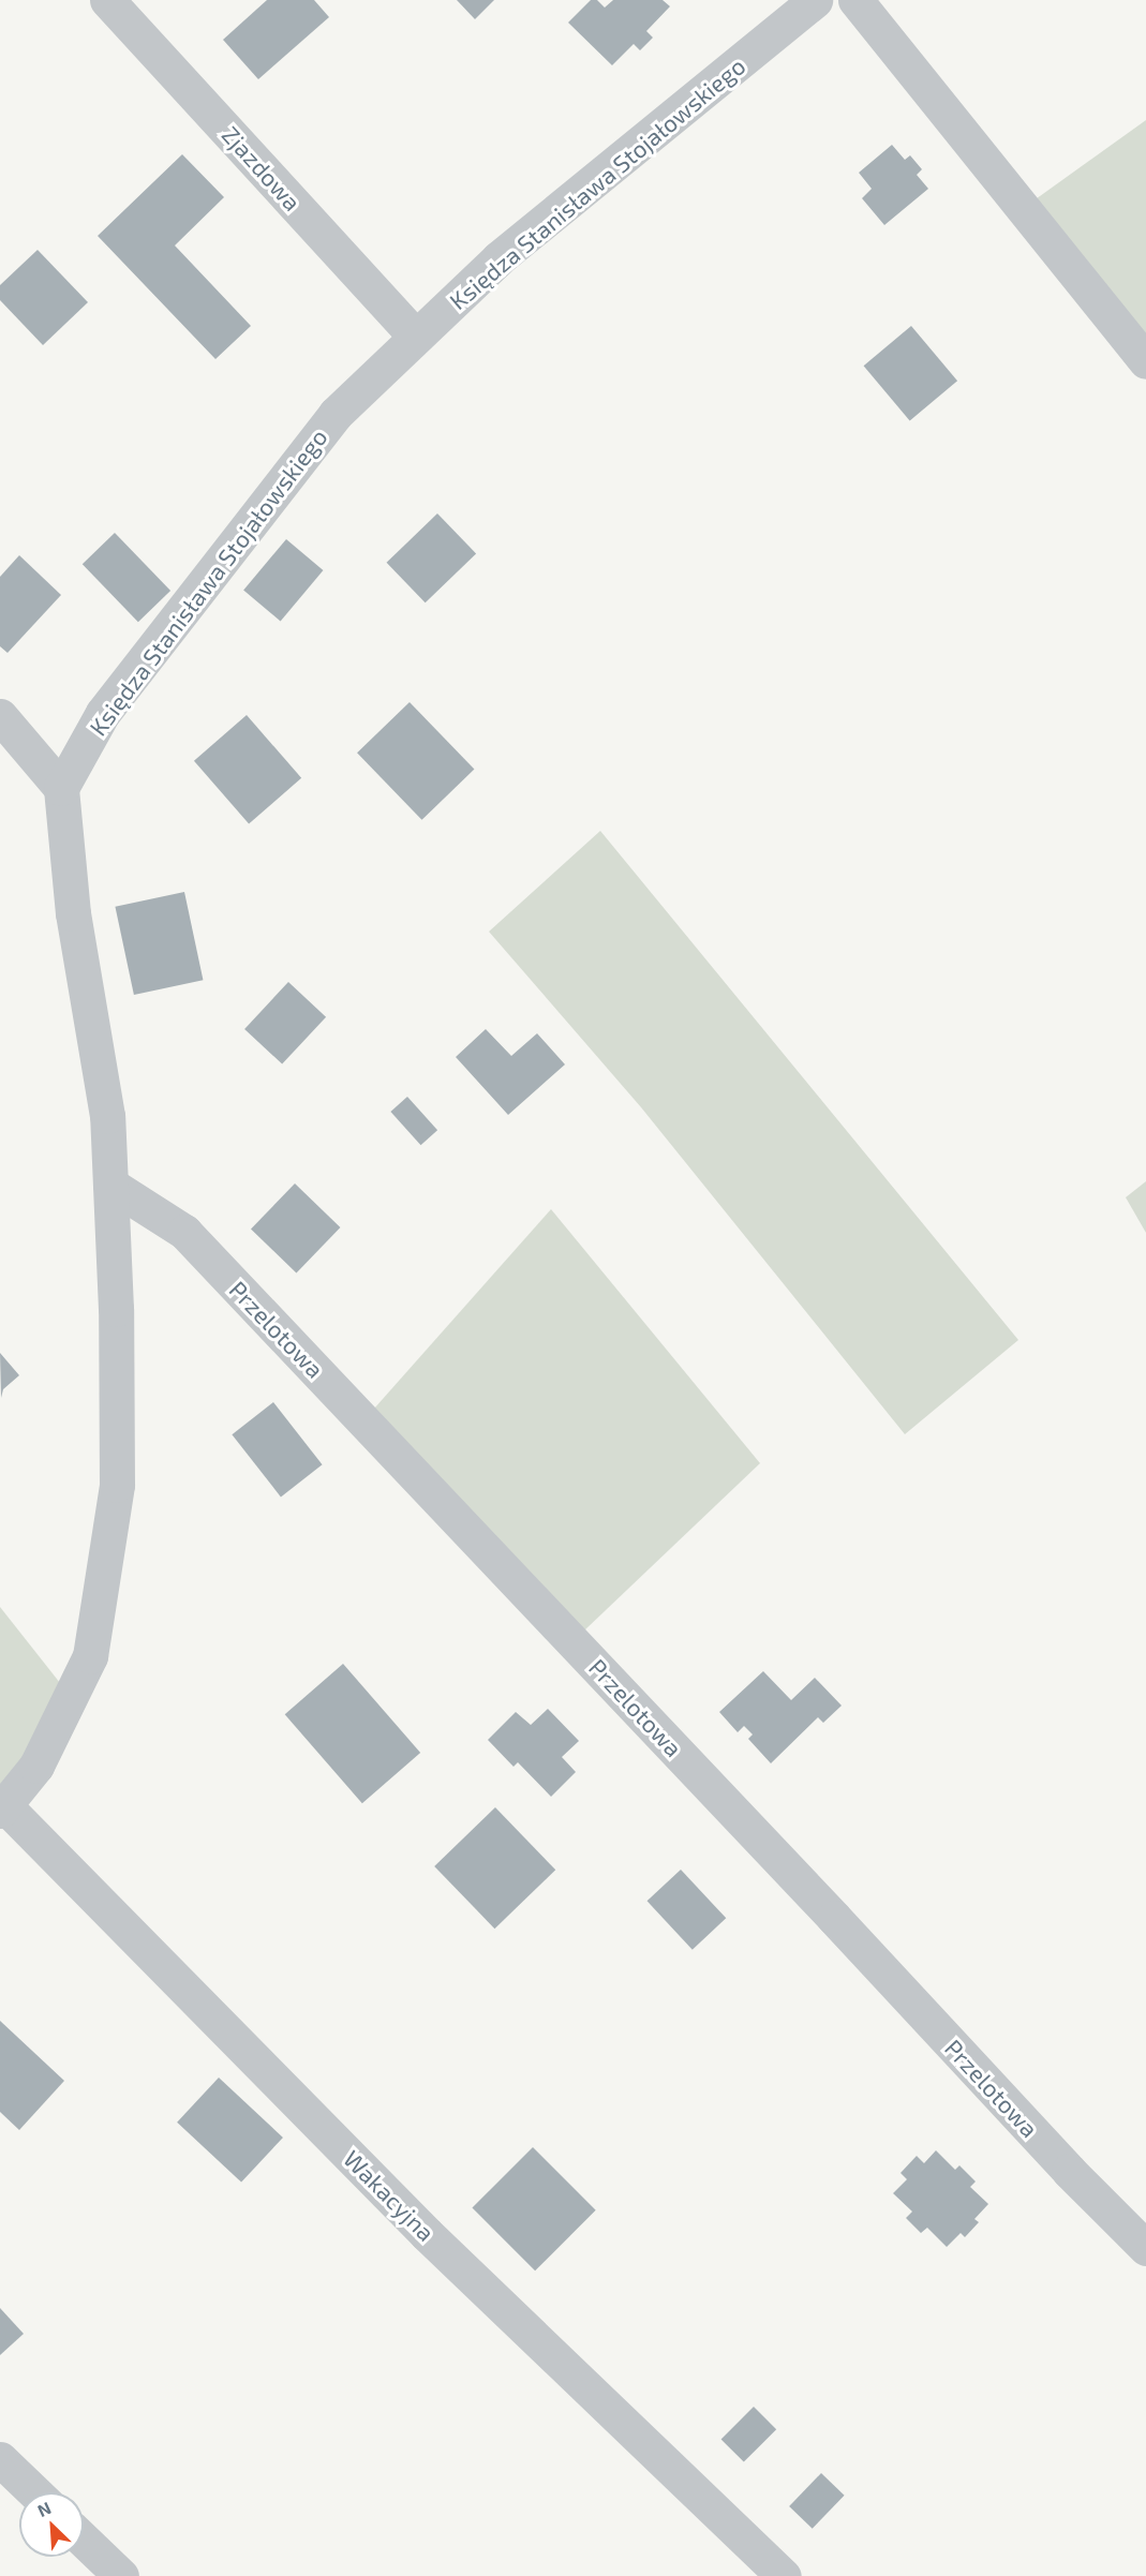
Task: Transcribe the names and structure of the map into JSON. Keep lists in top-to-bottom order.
{
  "streets": {
    "street": [
      "Zjazdowa",
      "Księdza Stanisława Stojałowskiego",
      "Przelotowa",
      "Wakacyjna"
    ]
  },
  "crossings": [
    ["Zjazdowa", "Księdza Stanisława Stojałowskiego"]
  ],
  "north": "top left"
}
